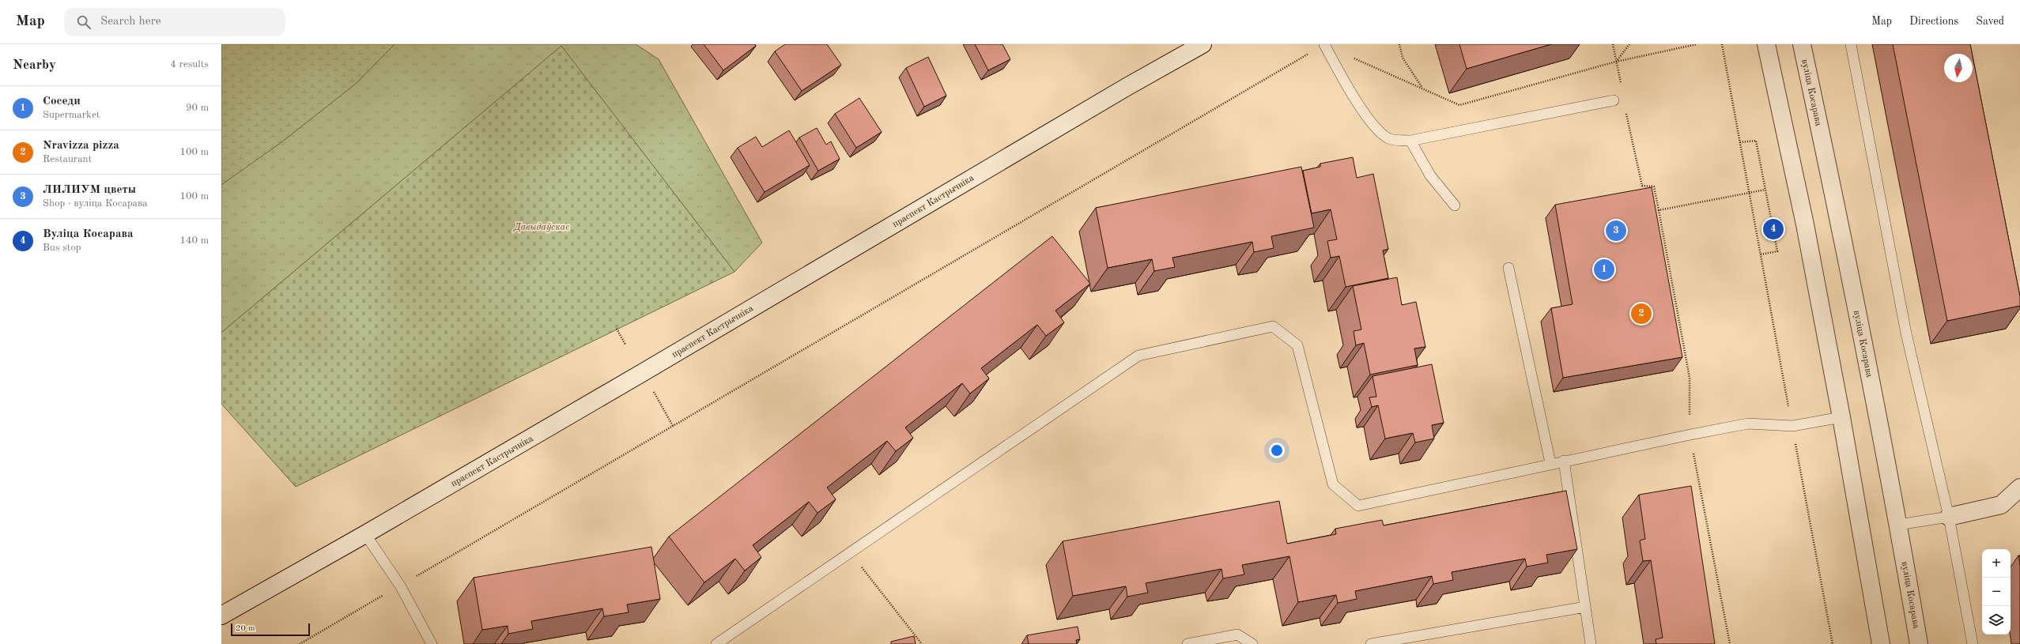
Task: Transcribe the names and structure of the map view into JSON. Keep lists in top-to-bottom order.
{
  "streets": {
    "street": ["вуліца Косарава", "праспект Кастрычніка"]
  },
  "parks": ["Давыдаўскае"],
  "scale_bar": "20 m",
  "north": "bottom",
  "page": {
    "header": "Map",
    "search": "Search here",
    "nav": ["Map", "Directions", "Saved"],
    "heading": ["Nearby", "4 results"],
    "list": [
      {
        "mark": "1",
        "name": "Соседи",
        "note": "Supermarket",
        "value": "90 m"
      },
      {
        "mark": "2",
        "name": "Nravizza pizza",
        "note": "Restaurant",
        "value": "100 m"
      },
      {
        "mark": "3",
        "name": "ЛИЛИУМ цветы",
        "note": "Shop · вуліца Косарава",
        "value": "100 m"
      },
      {
        "mark": "4",
        "name": "Вуліца Косарава",
        "note": "Bus stop",
        "value": "140 m"
      }
    ],
    "pins": [
      "4",
      "3",
      "1",
      "2"
    ],
    "map_buttons": ["+", "−"],
    "scale": "20 m"
  }
}
